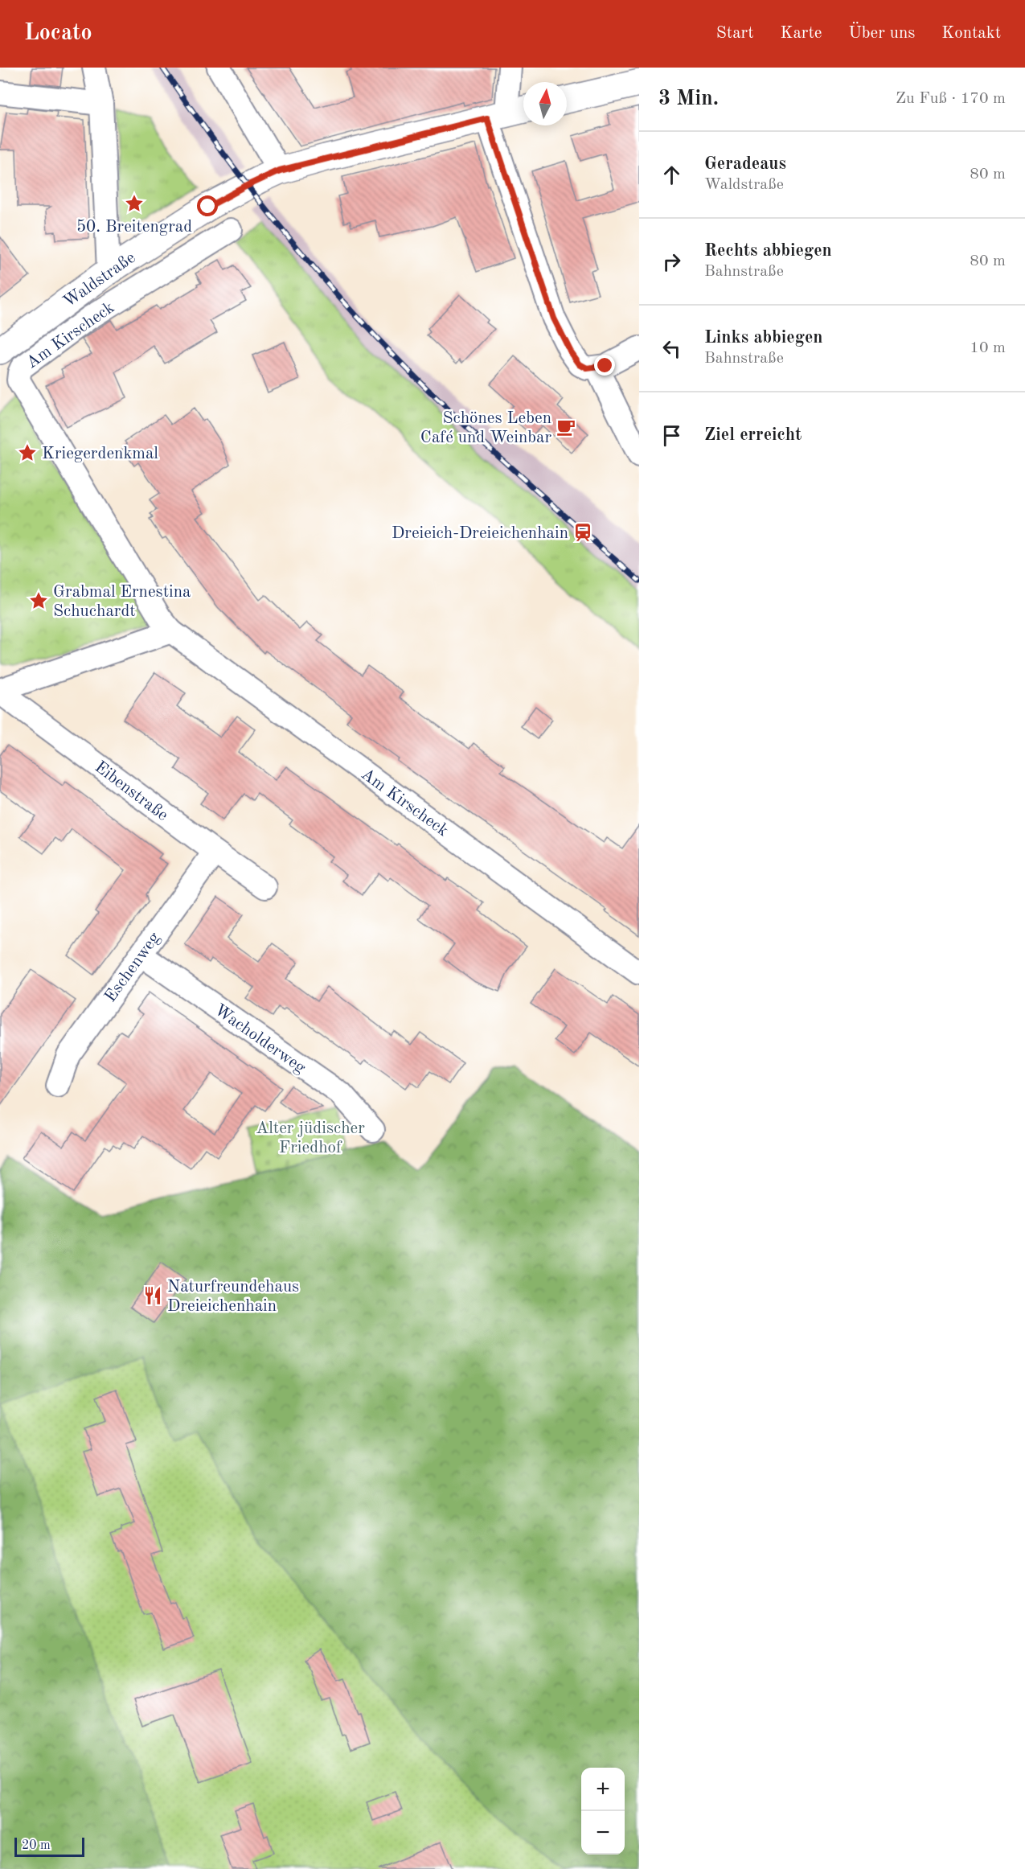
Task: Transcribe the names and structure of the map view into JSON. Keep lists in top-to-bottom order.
{
  "streets": {
    "street": [
      "Waldstraße",
      "Am Kirscheck",
      "Eibenstraße",
      "Eschenweg",
      "Wacholderweg"
    ]
  },
  "crossings": [
    ["Eibenstraße", "Eschenweg"],
    ["Eschenweg", "Wacholderweg"]
  ],
  "parks": ["Alter jüdischer Friedhof"],
  "places": {
    "place": ["50. Breitengrad", "Kriegerdenkmal", "Grabmal Ernestina Schuchardt"],
    "cafe": ["Schönes Leben Café und Weinbar"],
    "station": ["Dreieich-Dreieichenhain"],
    "restaurant": ["Naturfreundehaus Dreieichenhain"]
  },
  "scale_bar": "20 m",
  "north": "top",
  "page": {
    "header": "Locato",
    "nav": [
      "Start",
      "Karte",
      "Über uns",
      "Kontakt"
    ],
    "heading": ["3 Min.", "Zu Fuß · 170 m"],
    "list": [
      ["Geradeaus", "Waldstraße", "80 m"],
      ["Rechts abbiegen", "Bahnstraße", "80 m"],
      ["Links abbiegen", "Bahnstraße", "10 m"],
      "Ziel erreicht"
    ],
    "map_buttons": ["+", "−"],
    "scale": "20 m"
  }
}
